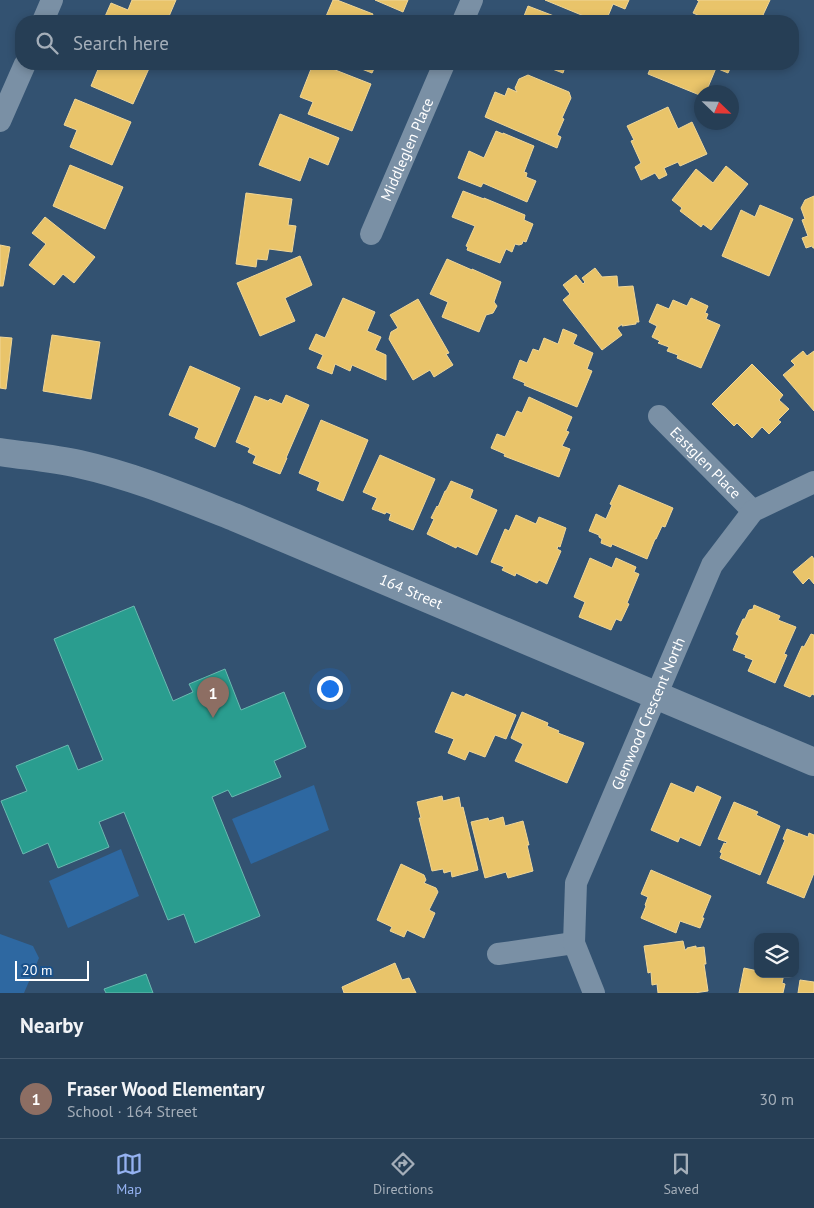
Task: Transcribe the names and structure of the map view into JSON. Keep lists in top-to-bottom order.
{
  "streets": {
    "street": [
      "Middleglen Place",
      "Eastglen Place",
      "164 Street",
      "Glenwood Crescent North"
    ]
  },
  "crossings": [
    ["Eastglen Place", "Glenwood Crescent North"],
    ["164 Street", "Glenwood Crescent North"]
  ],
  "scale_bar": "20 m",
  "north": "bottom right",
  "page": {
    "search": "Search here",
    "pins": "1",
    "scale": "20 m",
    "heading": "Nearby",
    "list": [
      {
        "mark": "1",
        "name": "Fraser Wood Elementary",
        "note": "School · 164 Street",
        "value": "30 m"
      }
    ],
    "nav": ["Map", "Directions", "Saved"]
  }
}
